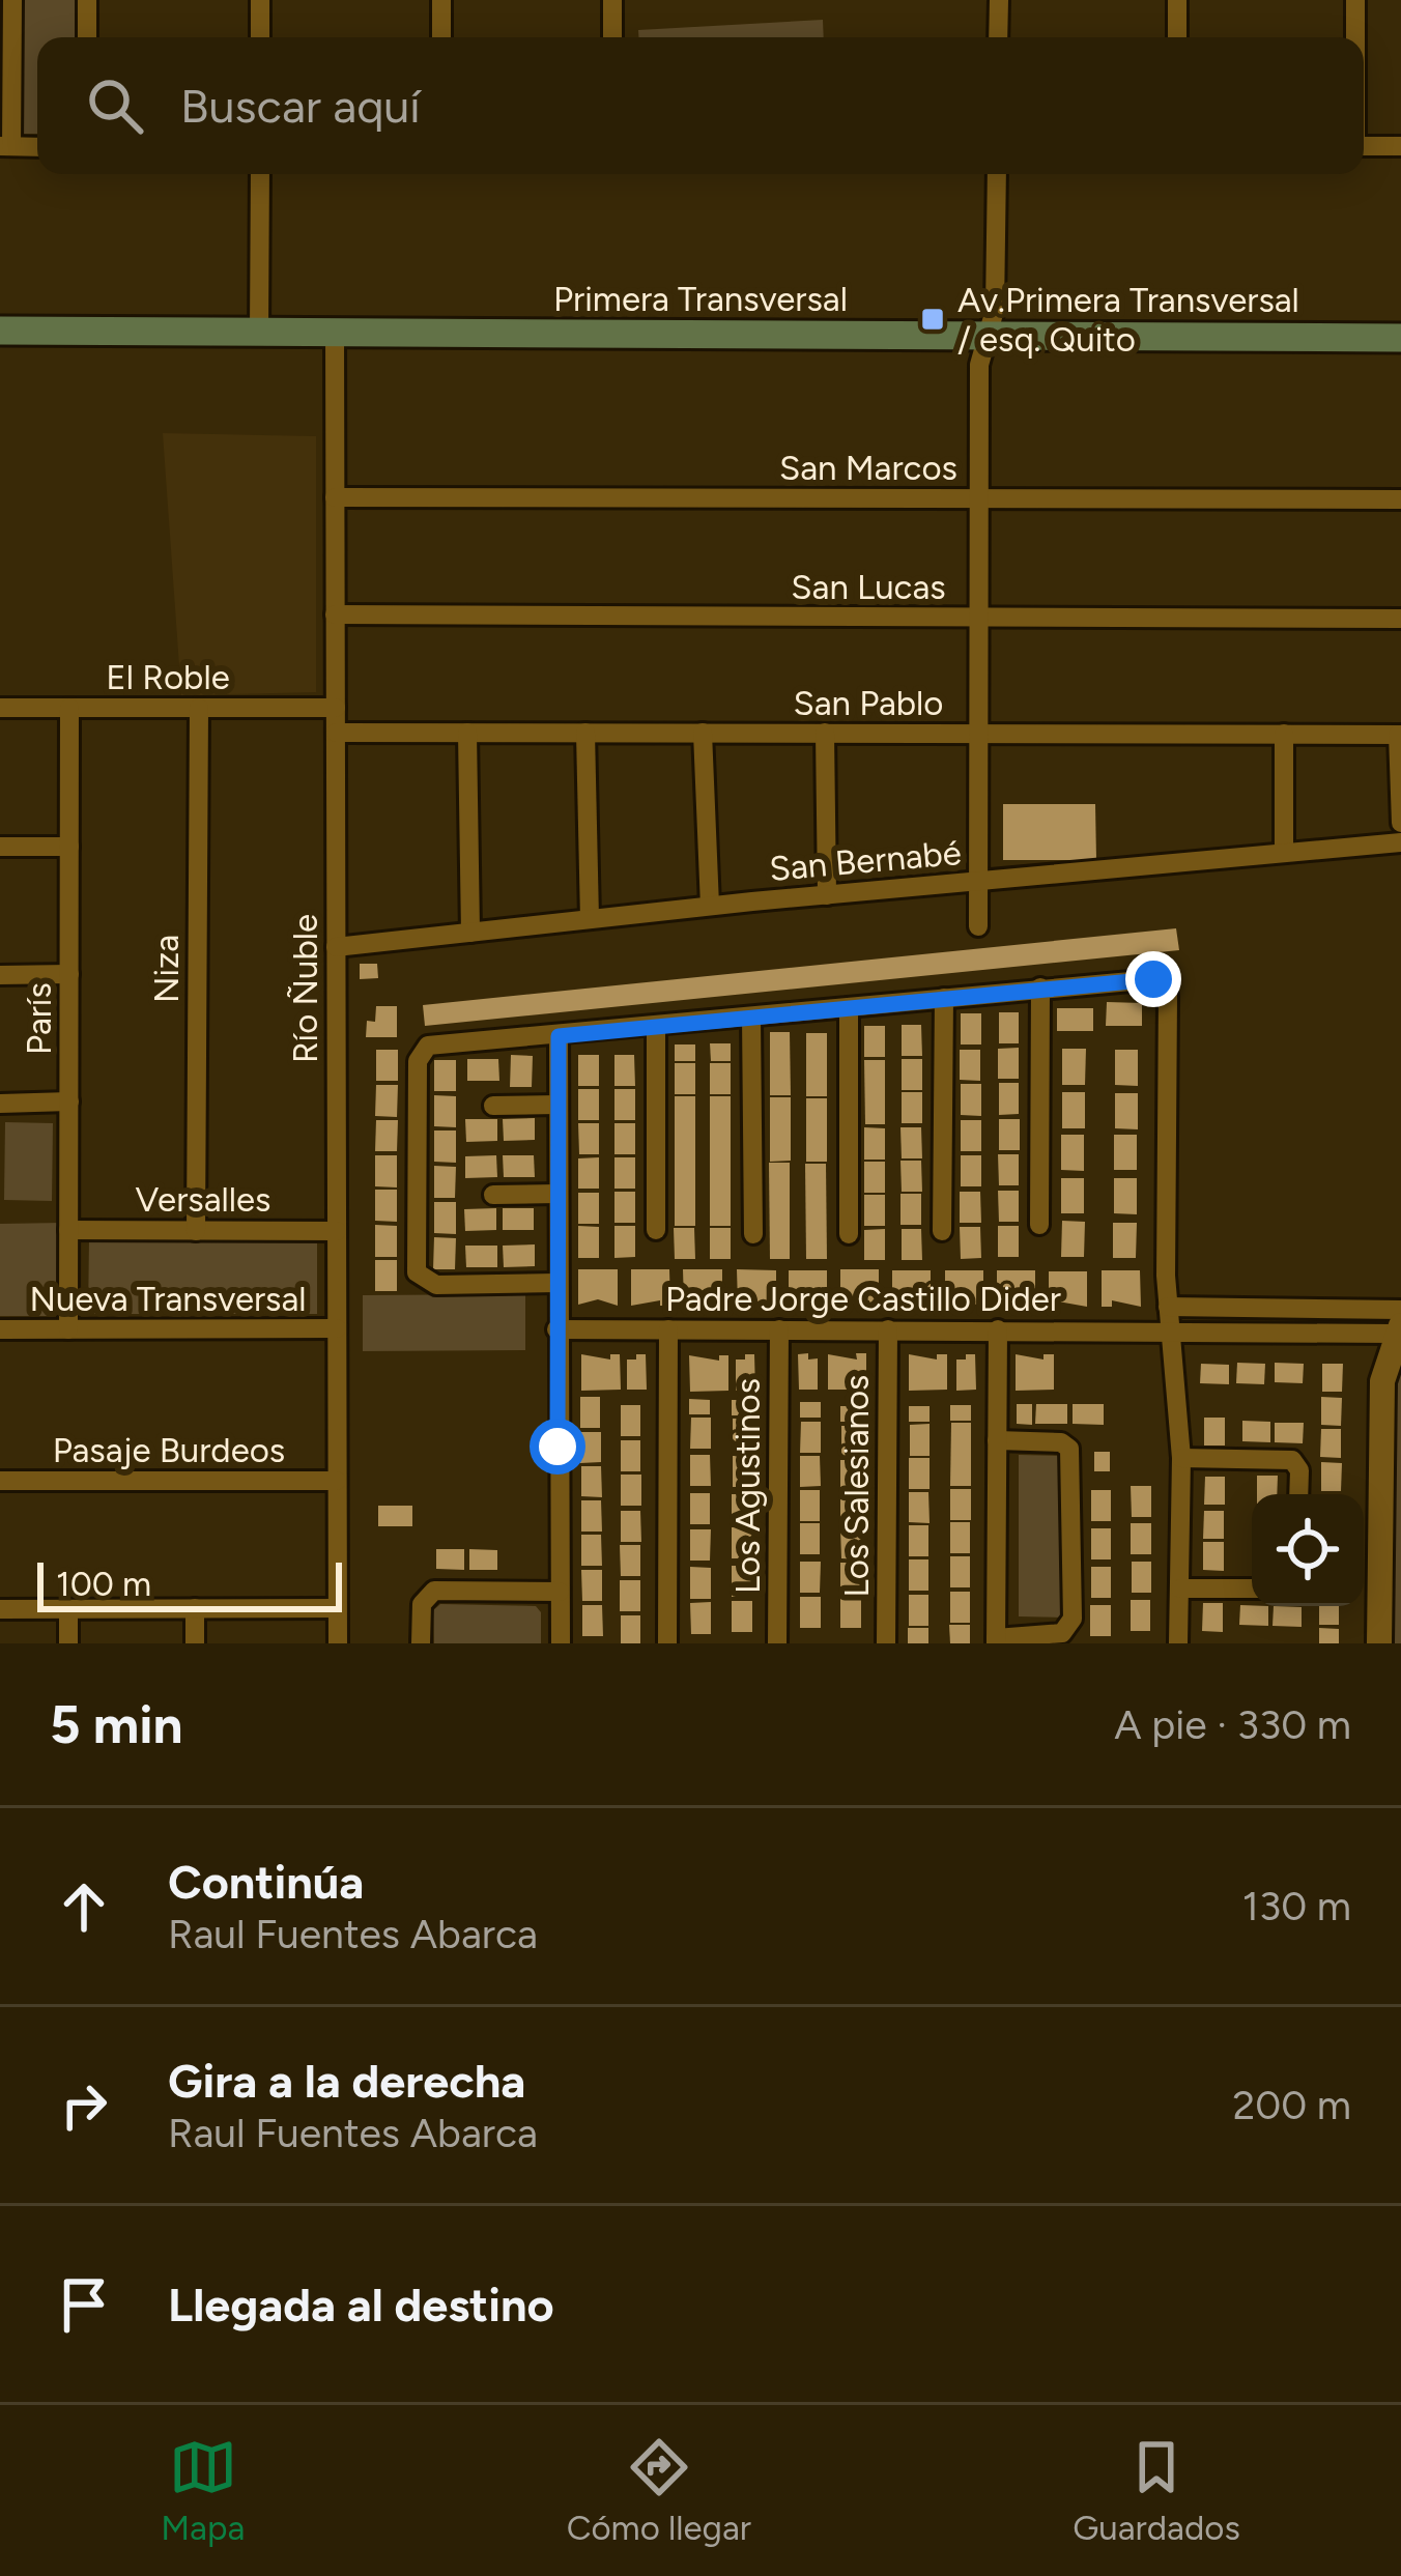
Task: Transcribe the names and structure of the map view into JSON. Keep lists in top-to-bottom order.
{
  "streets": {
    "main road": ["Primera Transversal"],
    "street": [
      "San Marcos",
      "San Lucas",
      "El Roble",
      "San Pablo",
      "San Bernabé",
      "Niza",
      "Río Ñuble",
      "París",
      "Versalles",
      "Nueva Transversal",
      "Padre Jorge Castillo Dider",
      "Pasaje Burdeos",
      "Los Agustinos",
      "Los Salesianos"
    ]
  },
  "crossings": [
    ["Primera Transversal", "Río Ñuble"],
    ["San Marcos", "Río Ñuble"],
    ["San Lucas", "Río Ñuble"],
    ["El Roble", "Niza"],
    ["El Roble", "Río Ñuble"],
    ["El Roble", "París"],
    ["San Pablo", "Río Ñuble"],
    ["San Bernabé", "Río Ñuble"],
    ["Niza", "Versalles"],
    ["Río Ñuble", "Versalles"],
    ["Río Ñuble", "Nueva Transversal"],
    ["Río Ñuble", "Pasaje Burdeos"],
    ["París", "Versalles"],
    ["París", "Nueva Transversal"],
    ["Padre Jorge Castillo Dider", "Los Agustinos"],
    ["Padre Jorge Castillo Dider", "Los Salesianos"]
  ],
  "places": {
    "transit": ["Av.Primera Transversal / esq. Quito"]
  },
  "scale_bar": "100 m",
  "page": {
    "search": "Buscar aquí",
    "scale": "100 m",
    "heading": ["5 min", "A pie · 330 m"],
    "list": [
      ["Continúa", "Raul Fuentes Abarca", "130 m"],
      ["Gira a la derecha", "Raul Fuentes Abarca", "200 m"],
      "Llegada al destino"
    ],
    "nav": ["Mapa", "Cómo llegar", "Guardados"]
  }
}
